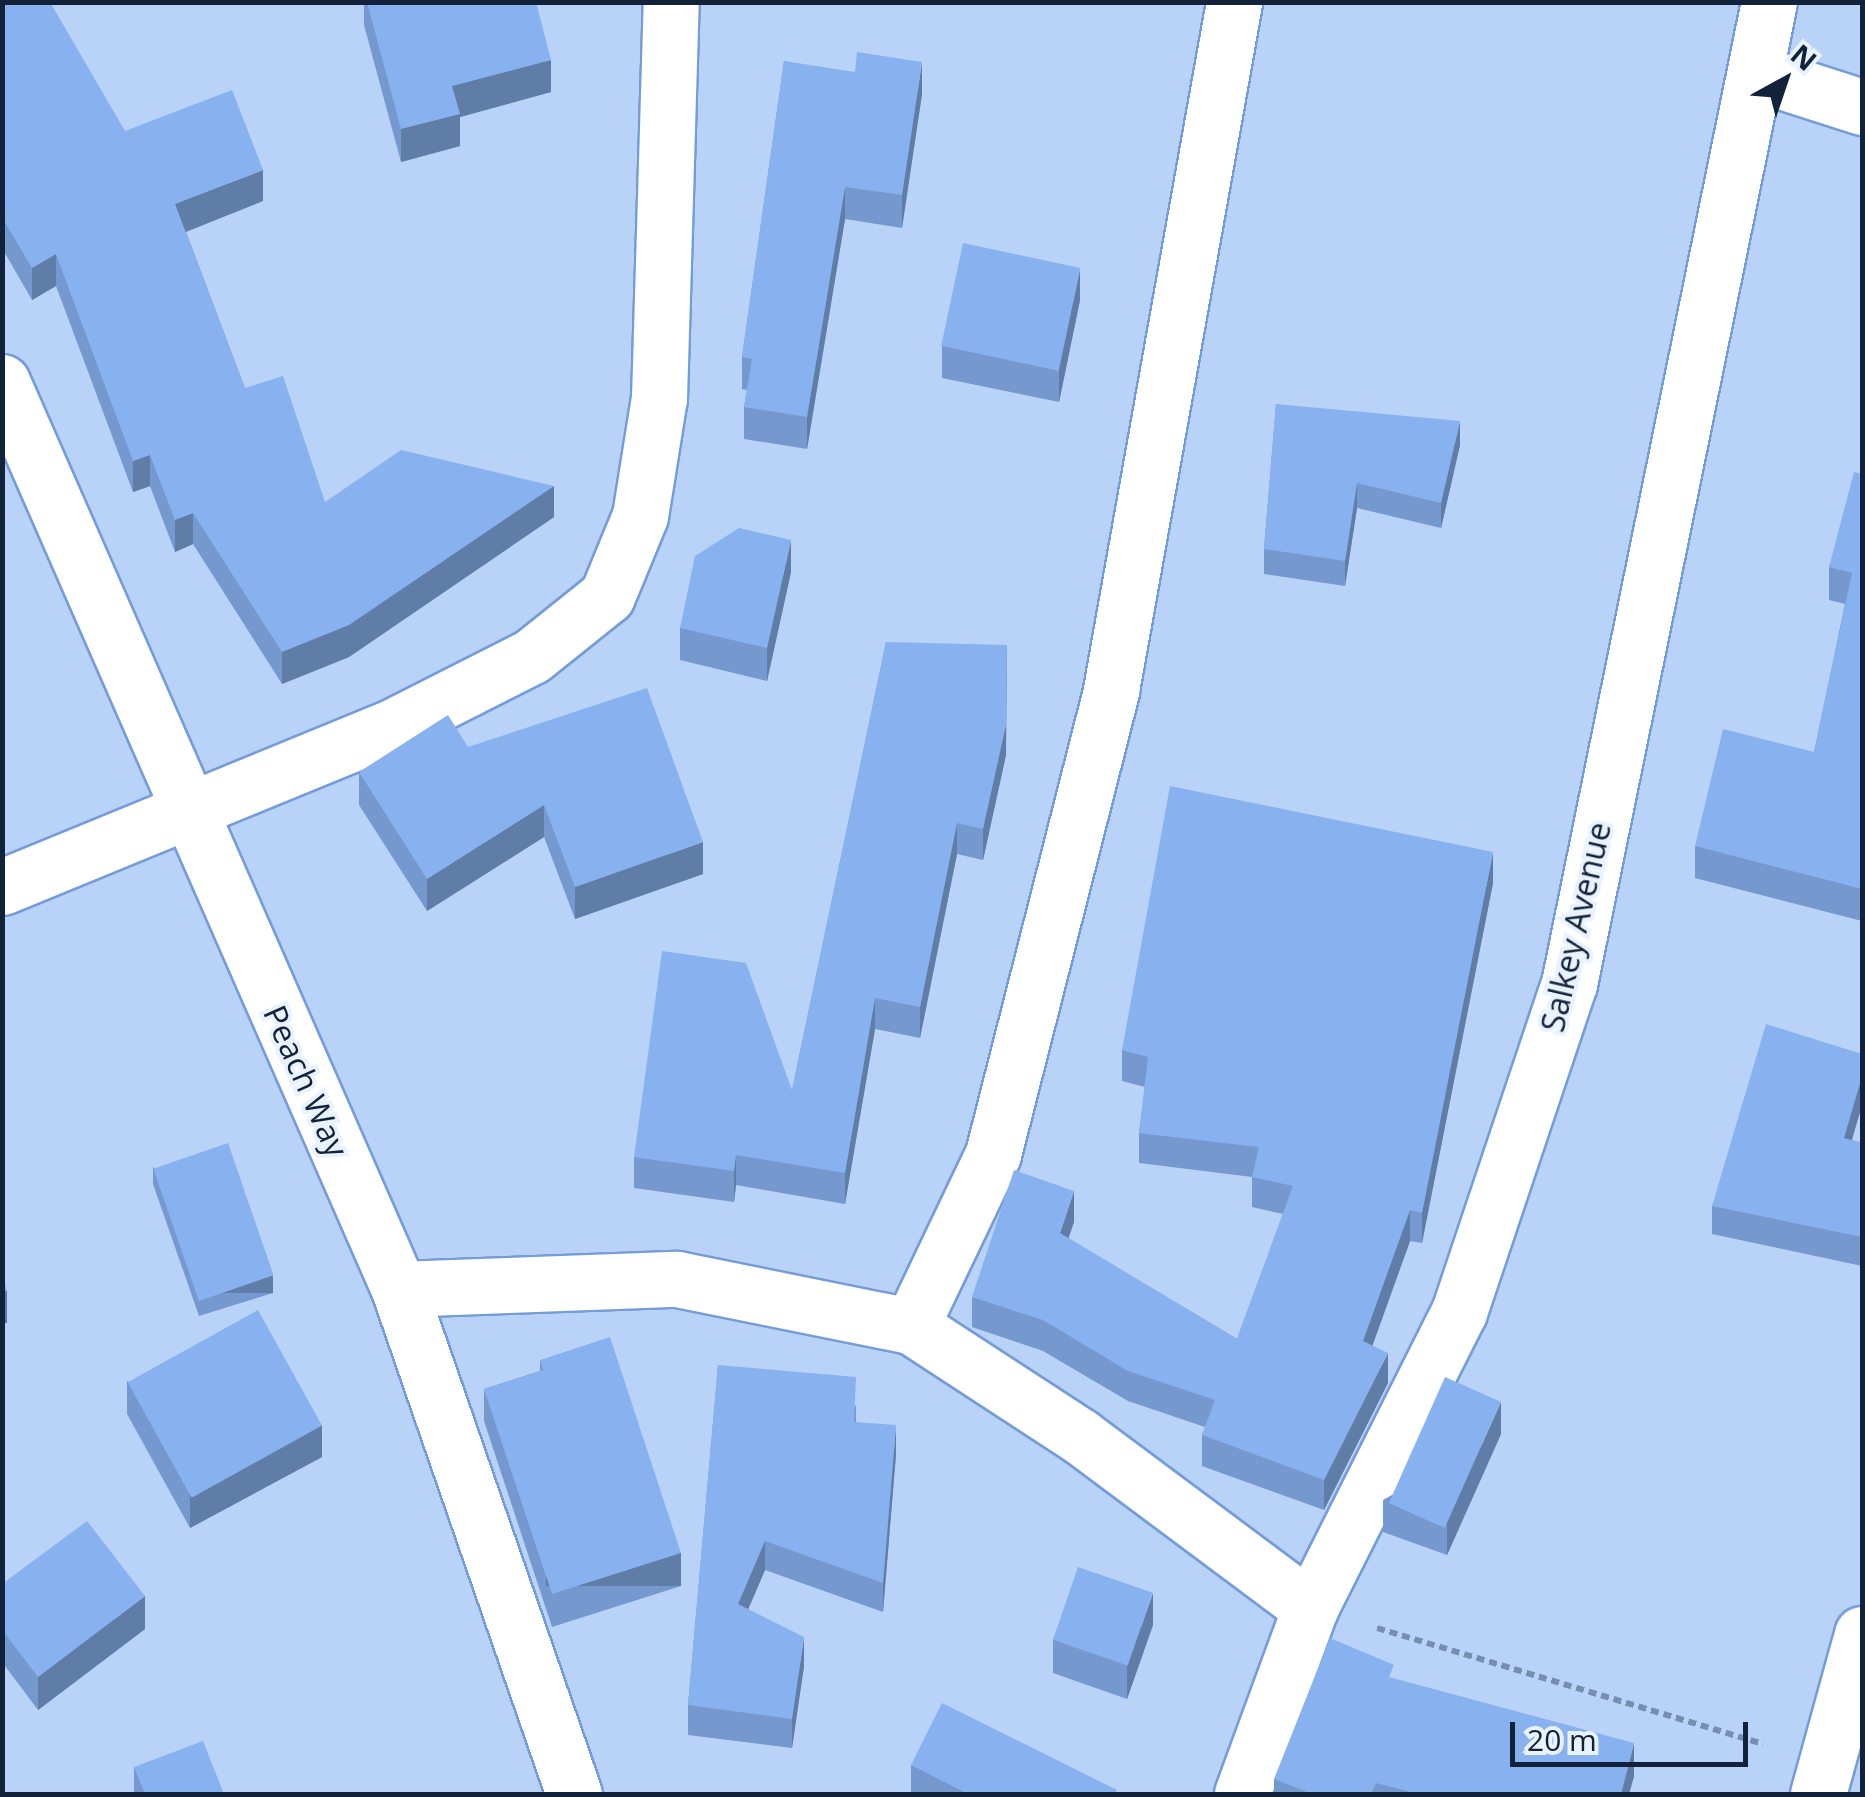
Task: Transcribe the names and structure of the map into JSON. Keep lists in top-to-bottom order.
{
  "streets": {
    "street": ["Salkey Avenue", "Peach Way"]
  },
  "scale_bar": "20 m",
  "north": "top right"
}
